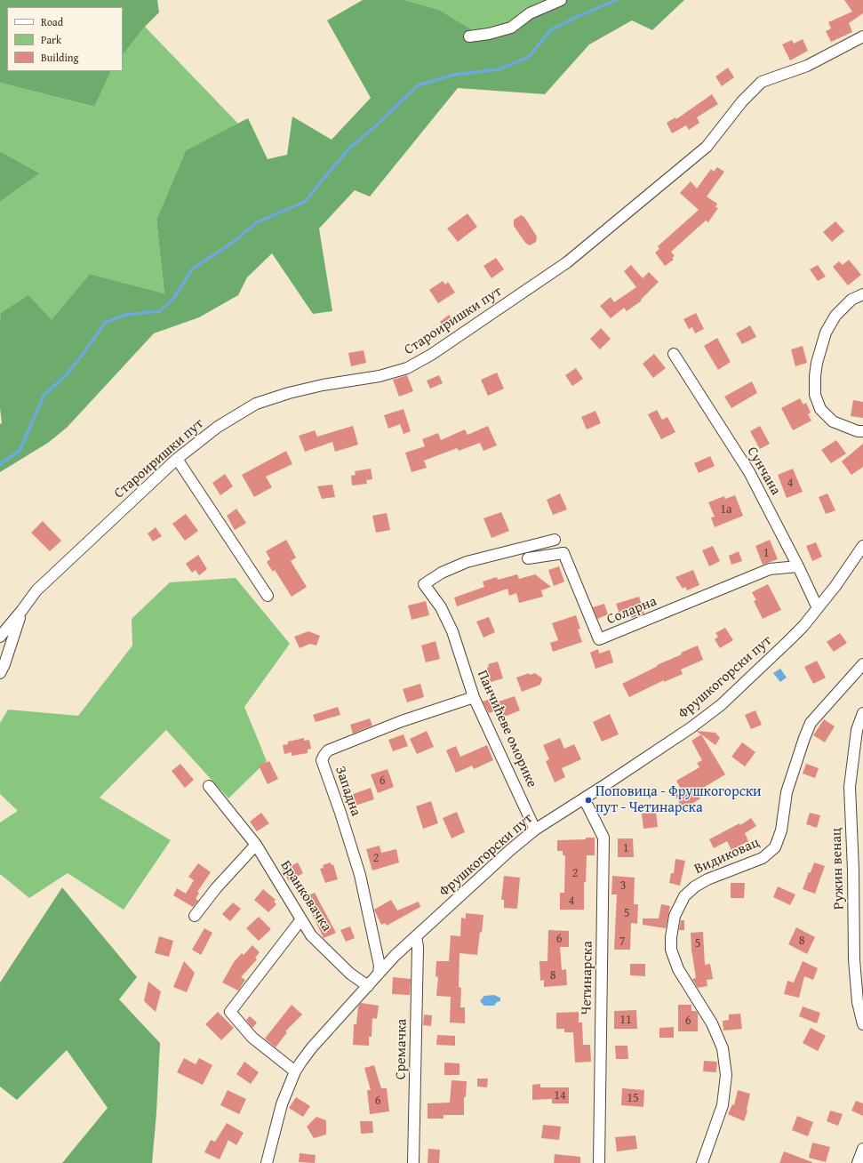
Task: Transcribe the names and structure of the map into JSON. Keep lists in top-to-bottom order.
{
  "streets": {
    "street": [
      "Староиришки пут",
      "Сунчана",
      "Соларна",
      "Фрушкогорски пут",
      "Панчићеве оморике",
      "Западна",
      "Видиковац",
      "Ружин венац",
      "Бранковачка",
      "Четинарска",
      "Сремачка"
    ]
  },
  "crossings": [
    ["Сунчана", "Соларна"],
    ["Сунчана", "Фрушкогорски пут"],
    ["Фрушкогорски пут", "Панчићеве оморике"],
    ["Фрушкогорски пут", "Западна"],
    ["Фрушкогорски пут", "Бранковачка"],
    ["Фрушкогорски пут", "Четинарска"],
    ["Фрушкогорски пут", "Сремачка"],
    ["Панчићеве оморике", "Западна"]
  ],
  "places": ["Поповица - Фрушкогорски пут - Четинарска"],
  "house_numbers": [
    "4",
    "1a",
    "1",
    "6",
    "1",
    "2",
    "2",
    "3",
    "4",
    "5",
    "6",
    "8",
    "7",
    "5",
    "8",
    "11",
    "6",
    "14",
    "15",
    "6"
  ],
  "legend": ["Road", "Park", "Building"]
}
